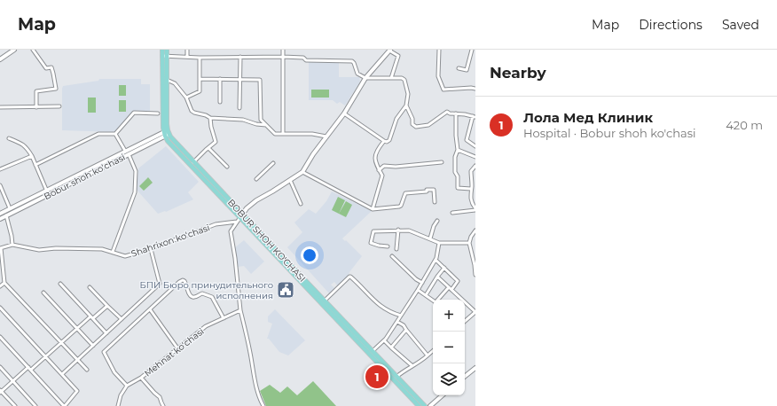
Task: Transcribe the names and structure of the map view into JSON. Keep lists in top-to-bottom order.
{
  "streets": {
    "main road": ["BOBUR SHOH KO'CHASI"],
    "street": ["Bobur shoh koʻchasi", "Shahrixon koʻchasi", "Mehnat koʻchasi"]
  },
  "crossings": [
    ["Bobur shoh koʻchasi", "BOBUR SHOH KO'CHASI"]
  ],
  "places": {
    "public building": ["БПИ Бюро принудительного исполнения"]
  },
  "page": {
    "header": "Map",
    "nav": ["Map", "Directions", "Saved"],
    "heading": "Nearby",
    "list": [
      {
        "mark": "1",
        "name": "Лола Мед Клиник",
        "note": "Hospital · Bobur shoh ko'chasi",
        "value": "420 m"
      }
    ],
    "map_buttons": ["+", "−"],
    "pins": "1"
  }
}
